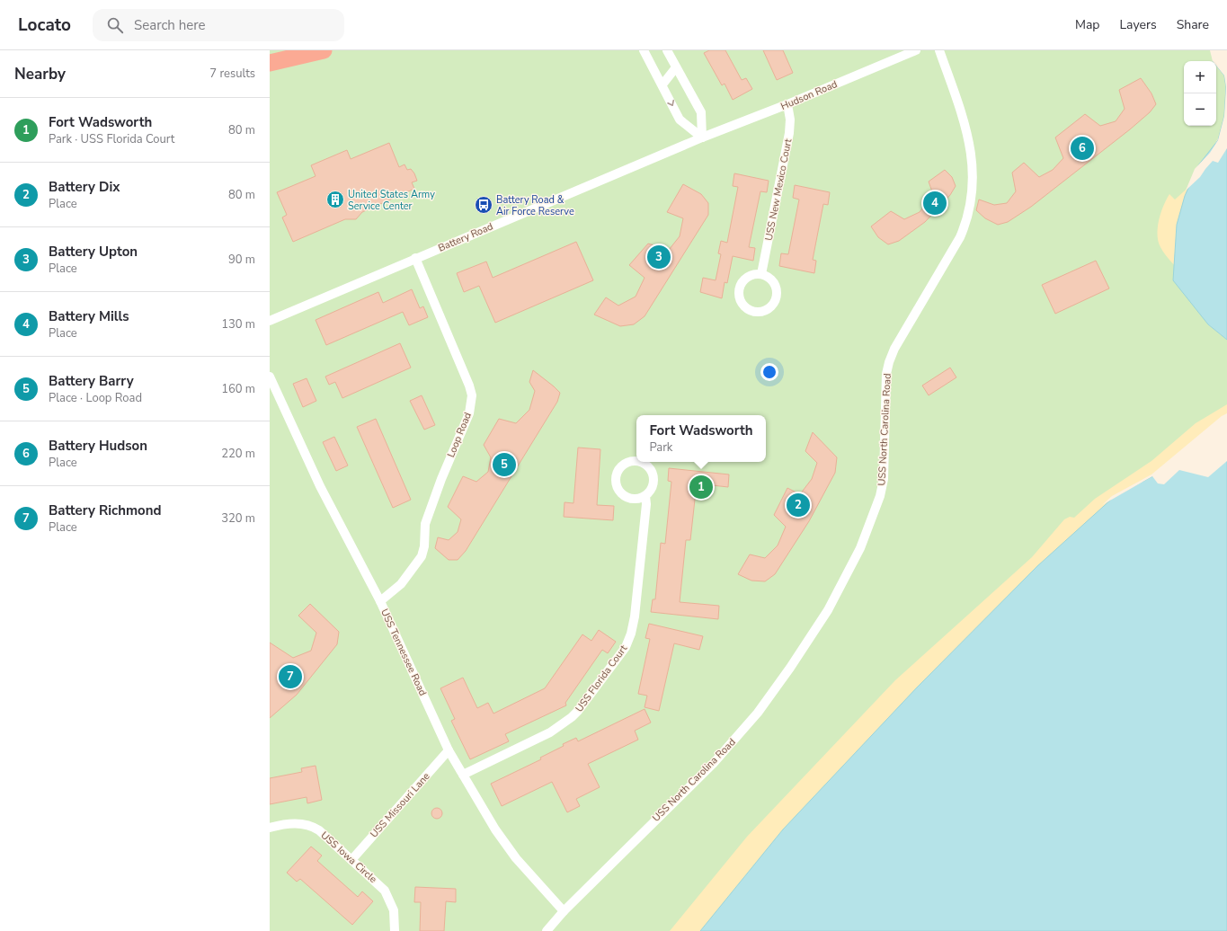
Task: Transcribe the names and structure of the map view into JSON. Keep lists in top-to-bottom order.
{
  "streets": {
    "street": [
      "Hudson Road",
      "USS New Mexico Court",
      "Battery Road",
      "USS North Carolina Road",
      "Loop Road",
      "USS Tennessee Road",
      "USS Florida Court",
      "USS Missouri Lane",
      "USS Iowa Circle"
    ]
  },
  "crossings": [
    ["Hudson Road", "USS New Mexico Court"],
    ["Hudson Road", "Battery Road"],
    ["Battery Road", "Loop Road"],
    ["USS North Carolina Road", "USS Tennessee Road"],
    ["Loop Road", "USS Tennessee Road"],
    ["USS Tennessee Road", "USS Florida Court"],
    ["USS Tennessee Road", "USS Missouri Lane"],
    ["USS Missouri Lane", "USS Iowa Circle"]
  ],
  "places": {
    "building": ["United States Army Service Center"],
    "bus stop": ["Battery Road & Air Force Reserve"]
  },
  "page": {
    "header": "Locato",
    "search": "Search here",
    "nav": ["Map", "Layers", "Share"],
    "heading": ["Nearby", "7 results"],
    "map_buttons": ["+", "−"],
    "list": [
      {
        "mark": "1",
        "name": "Fort Wadsworth",
        "note": "Park · USS Florida Court",
        "value": "80 m"
      },
      {
        "mark": "2",
        "name": "Battery Dix",
        "note": "Place",
        "value": "80 m"
      },
      {
        "mark": "3",
        "name": "Battery Upton",
        "note": "Place",
        "value": "90 m"
      },
      {
        "mark": "4",
        "name": "Battery Mills",
        "note": "Place",
        "value": "130 m"
      },
      {
        "mark": "5",
        "name": "Battery Barry",
        "note": "Place · Loop Road",
        "value": "160 m"
      },
      {
        "mark": "6",
        "name": "Battery Hudson",
        "note": "Place",
        "value": "220 m"
      },
      {
        "mark": "7",
        "name": "Battery Richmond",
        "note": "Place",
        "value": "320 m"
      }
    ],
    "pins": [
      "6",
      "4",
      "3",
      "5",
      "1",
      "2",
      "7"
    ],
    "popup": ["Fort Wadsworth", "Park"]
  }
}
